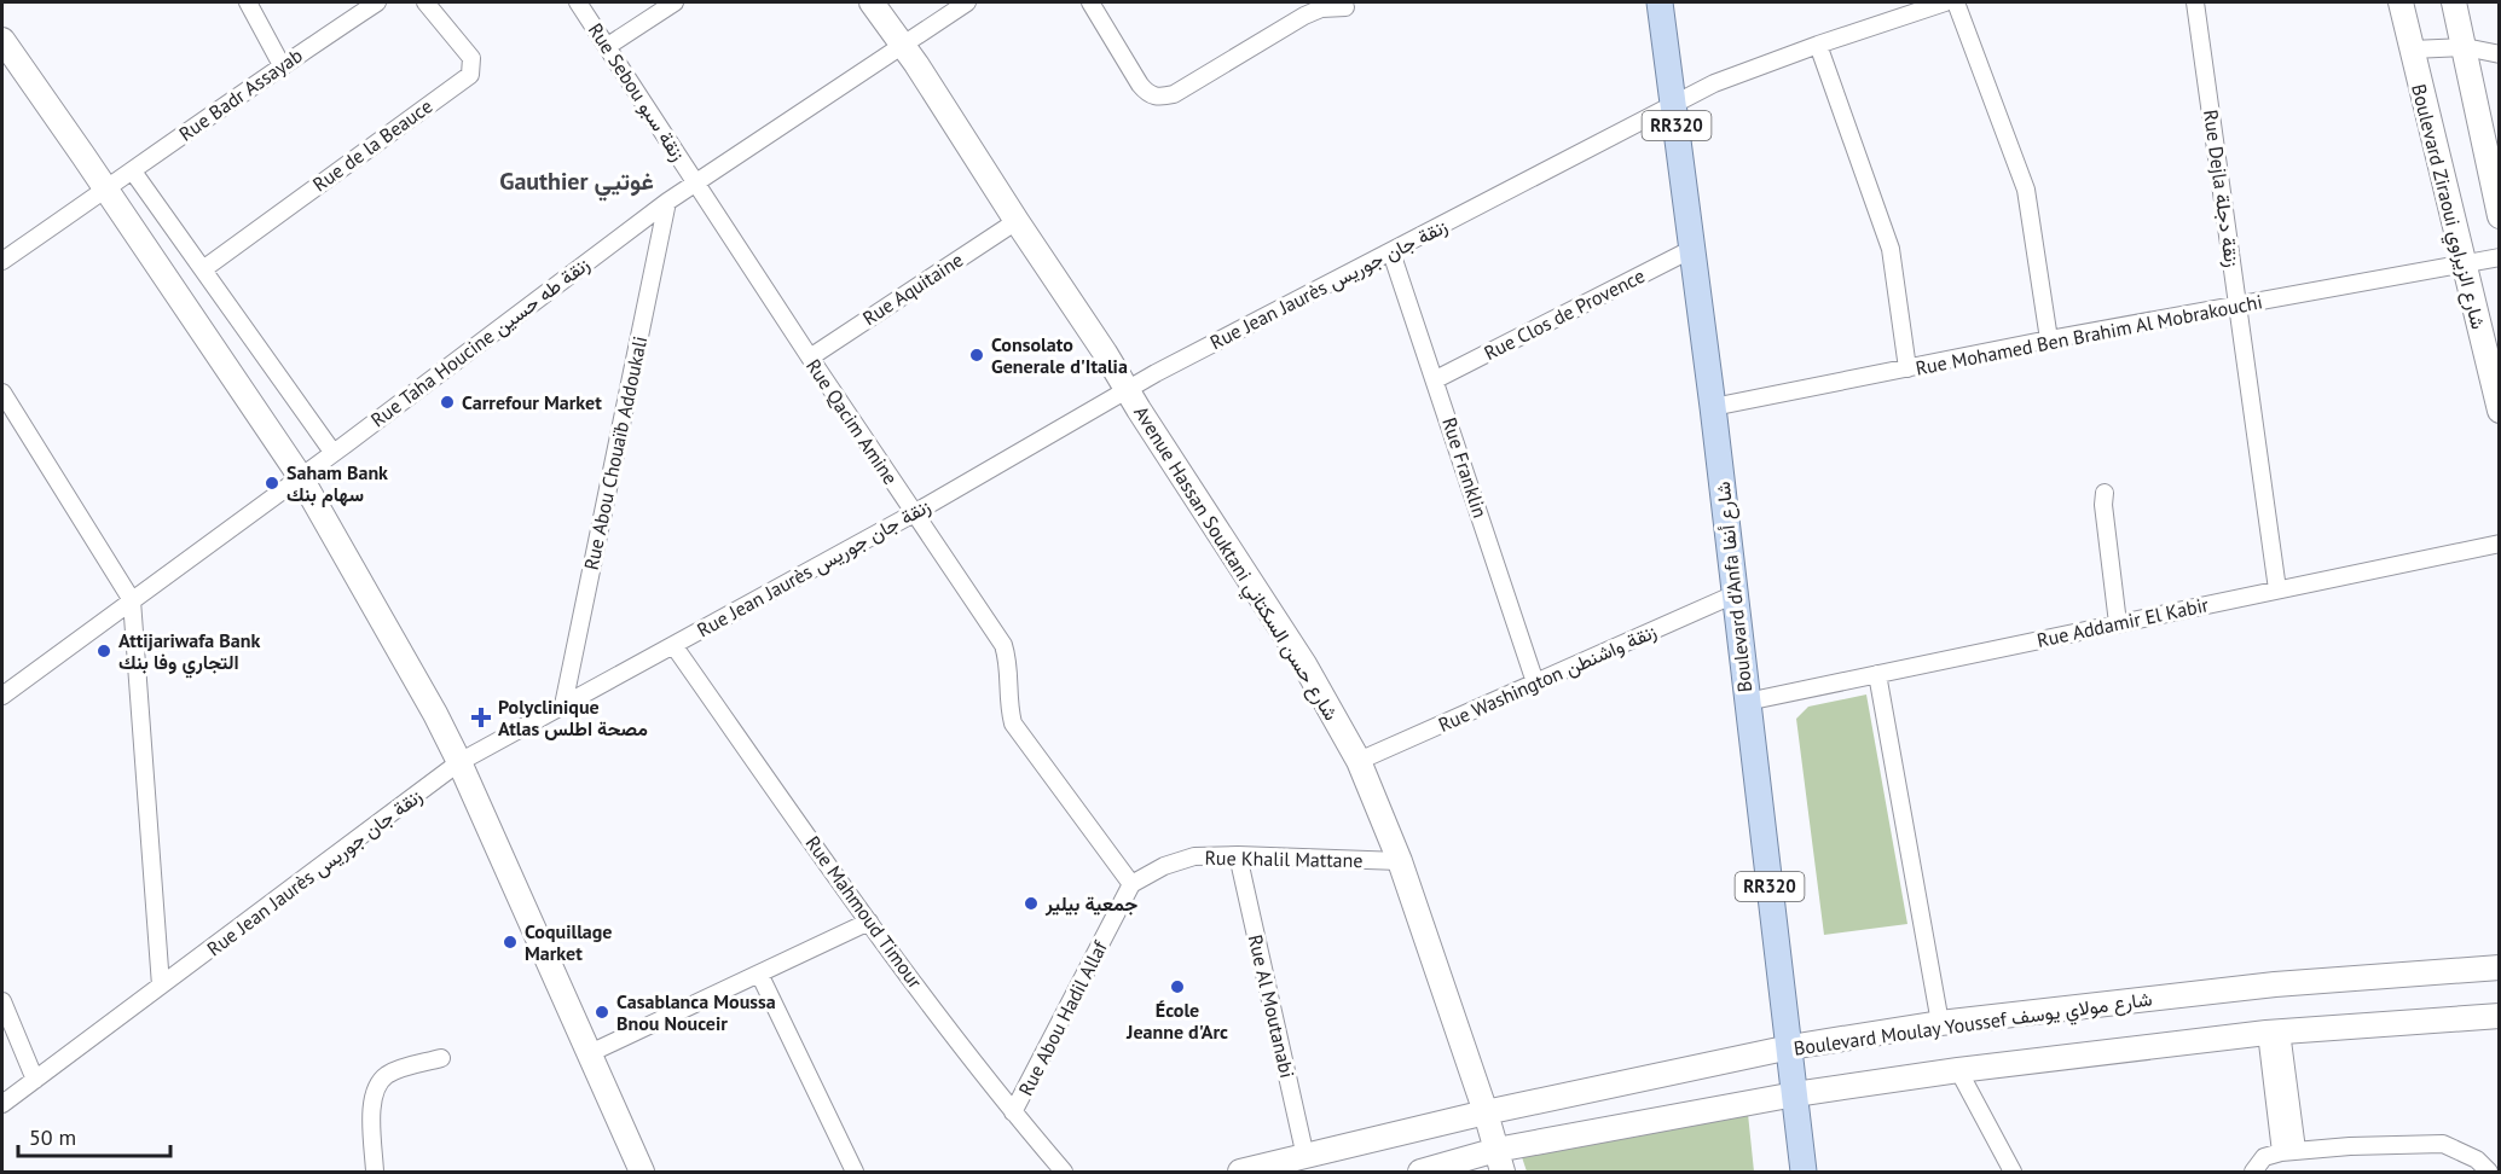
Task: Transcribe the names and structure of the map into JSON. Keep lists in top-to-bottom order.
{
  "streets": {
    "main road": [
      "RR320",
      "Boulevard Ziraoui شارع الزيراوي",
      "Avenue Hassan Souktani شارع حسن السكتاني",
      "Boulevard d'Anfa شارع أنفا",
      "Boulevard Moulay Youssef شارع مولاي يوسف"
    ],
    "street": [
      "Rue Sebou زنقة سبو",
      "Rue Badr Assayab",
      "Rue de la Beauce",
      "Rue Dejla زنقة دجلة",
      "Rue Jean Jaurès زنقة جان جوريس",
      "Rue Aquitaine",
      "Rue Clos de Provence",
      "Rue Mohamed Ben Brahim Al Mobrakouchi",
      "Rue Taha Houcine زنقة طه حسين",
      "Rue Qacim Amine",
      "Rue Abou Chouaïb Addoukali",
      "Rue Franklin",
      "Rue Addamir El Kabir",
      "Rue Washington زنقة واشنطن",
      "Rue Khalil Mattane",
      "Rue Mahmoud Timour",
      "Rue Al Moutanabi",
      "Rue Abou Hadil Allaf"
    ]
  },
  "crossings": [
    ["Rue Sebou زنقة سبو", "Rue Taha Houcine زنقة طه حسين"],
    ["Rue Sebou زنقة سبو", "Rue Qacim Amine"],
    ["Rue Dejla زنقة دجلة", "Rue Mohamed Ben Brahim Al Mobrakouchi"],
    ["Rue Dejla زنقة دجلة", "Rue Addamir El Kabir"],
    ["Boulevard Ziraoui شارع الزيراوي", "Rue Mohamed Ben Brahim Al Mobrakouchi"],
    ["Rue Jean Jaurès زنقة جان جوريس", "Rue Qacim Amine"],
    ["Rue Jean Jaurès زنقة جان جوريس", "Rue Abou Chouaïb Addoukali"],
    ["Rue Jean Jaurès زنقة جان جوريس", "Rue Franklin"],
    ["Rue Jean Jaurès زنقة جان جوريس", "Avenue Hassan Souktani شارع حسن السكتاني"],
    ["Rue Jean Jaurès زنقة جان جوريس", "Boulevard d'Anfa شارع أنفا"],
    ["Rue Jean Jaurès زنقة جان جوريس", "Rue Mahmoud Timour"],
    ["Rue Aquitaine", "Rue Qacim Amine"],
    ["Rue Aquitaine", "Avenue Hassan Souktani شارع حسن السكتاني"],
    ["Rue Clos de Provence", "Rue Franklin"],
    ["Rue Clos de Provence", "Boulevard d'Anfa شارع أنفا"],
    ["Rue Mohamed Ben Brahim Al Mobrakouchi", "Boulevard d'Anfa شارع أنفا"],
    ["Rue Taha Houcine زنقة طه حسين", "Rue Qacim Amine"],
    ["Rue Taha Houcine زنقة طه حسين", "Rue Abou Chouaïb Addoukali"],
    ["Rue Taha Houcine زنقة طه حسين", "Avenue Hassan Souktani شارع حسن السكتاني"],
    ["Rue Qacim Amine", "Rue Khalil Mattane"],
    ["Rue Qacim Amine", "Rue Abou Hadil Allaf"],
    ["Rue Franklin", "Rue Washington زنقة واشنطن"],
    ["Avenue Hassan Souktani شارع حسن السكتاني", "Rue Washington زنقة واشنطن"],
    ["Avenue Hassan Souktani شارع حسن السكتاني", "Rue Khalil Mattane"],
    ["Avenue Hassan Souktani شارع حسن السكتاني", "Boulevard Moulay Youssef شارع مولاي يوسف"],
    ["Boulevard d'Anfa شارع أنفا", "Rue Addamir El Kabir"],
    ["Boulevard d'Anfa شارع أنفا", "Rue Washington زنقة واشنطن"],
    ["Boulevard d'Anfa شارع أنفا", "Boulevard Moulay Youssef شارع مولاي يوسف"],
    ["Rue Khalil Mattane", "Rue Al Moutanabi"],
    ["Rue Khalil Mattane", "Rue Abou Hadil Allaf"],
    ["Rue Mahmoud Timour", "Rue Abou Hadil Allaf"],
    ["Rue Al Moutanabi", "Boulevard Moulay Youssef شارع مولاي يوسف"]
  ],
  "districts": ["Gauthier غوتيي"],
  "places": {
    "other": [
      "Consolato Generale d'Italia",
      "Carrefour Market",
      "Saham Bank سهام بنك",
      "Attijariwafa Bank التجاري وفا بنك",
      "جمعية بيلير",
      "Coquillage Market",
      "École Jeanne d'Arc",
      "Casablanca Moussa Bnou Nouceir"
    ],
    "health": ["Polyclinique Atlas مصحة اطلس"]
  },
  "scale_bar": "50 m"
}
